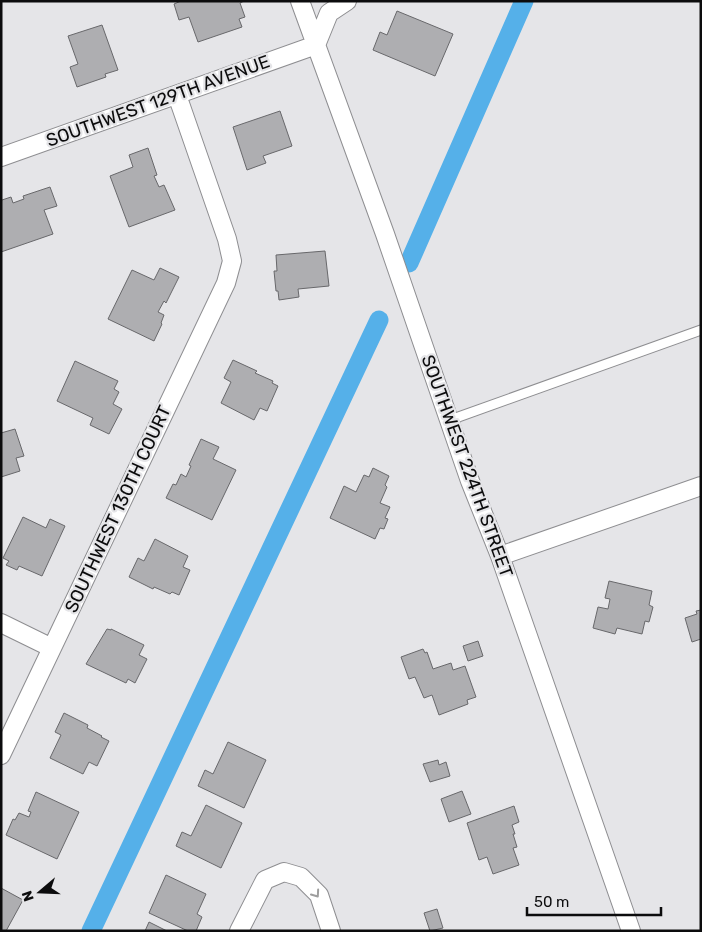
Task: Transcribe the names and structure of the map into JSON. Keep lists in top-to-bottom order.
{
  "streets": {
    "street": ["SOUTHWEST 129TH AVENUE", "SOUTHWEST 224TH STREET", "SOUTHWEST 130TH COURT"]
  },
  "crossings": [
    ["SOUTHWEST 129TH AVENUE", "SOUTHWEST 224TH STREET"],
    ["SOUTHWEST 129TH AVENUE", "SOUTHWEST 130TH COURT"]
  ],
  "scale_bar": "50 m",
  "north": "left"
}
